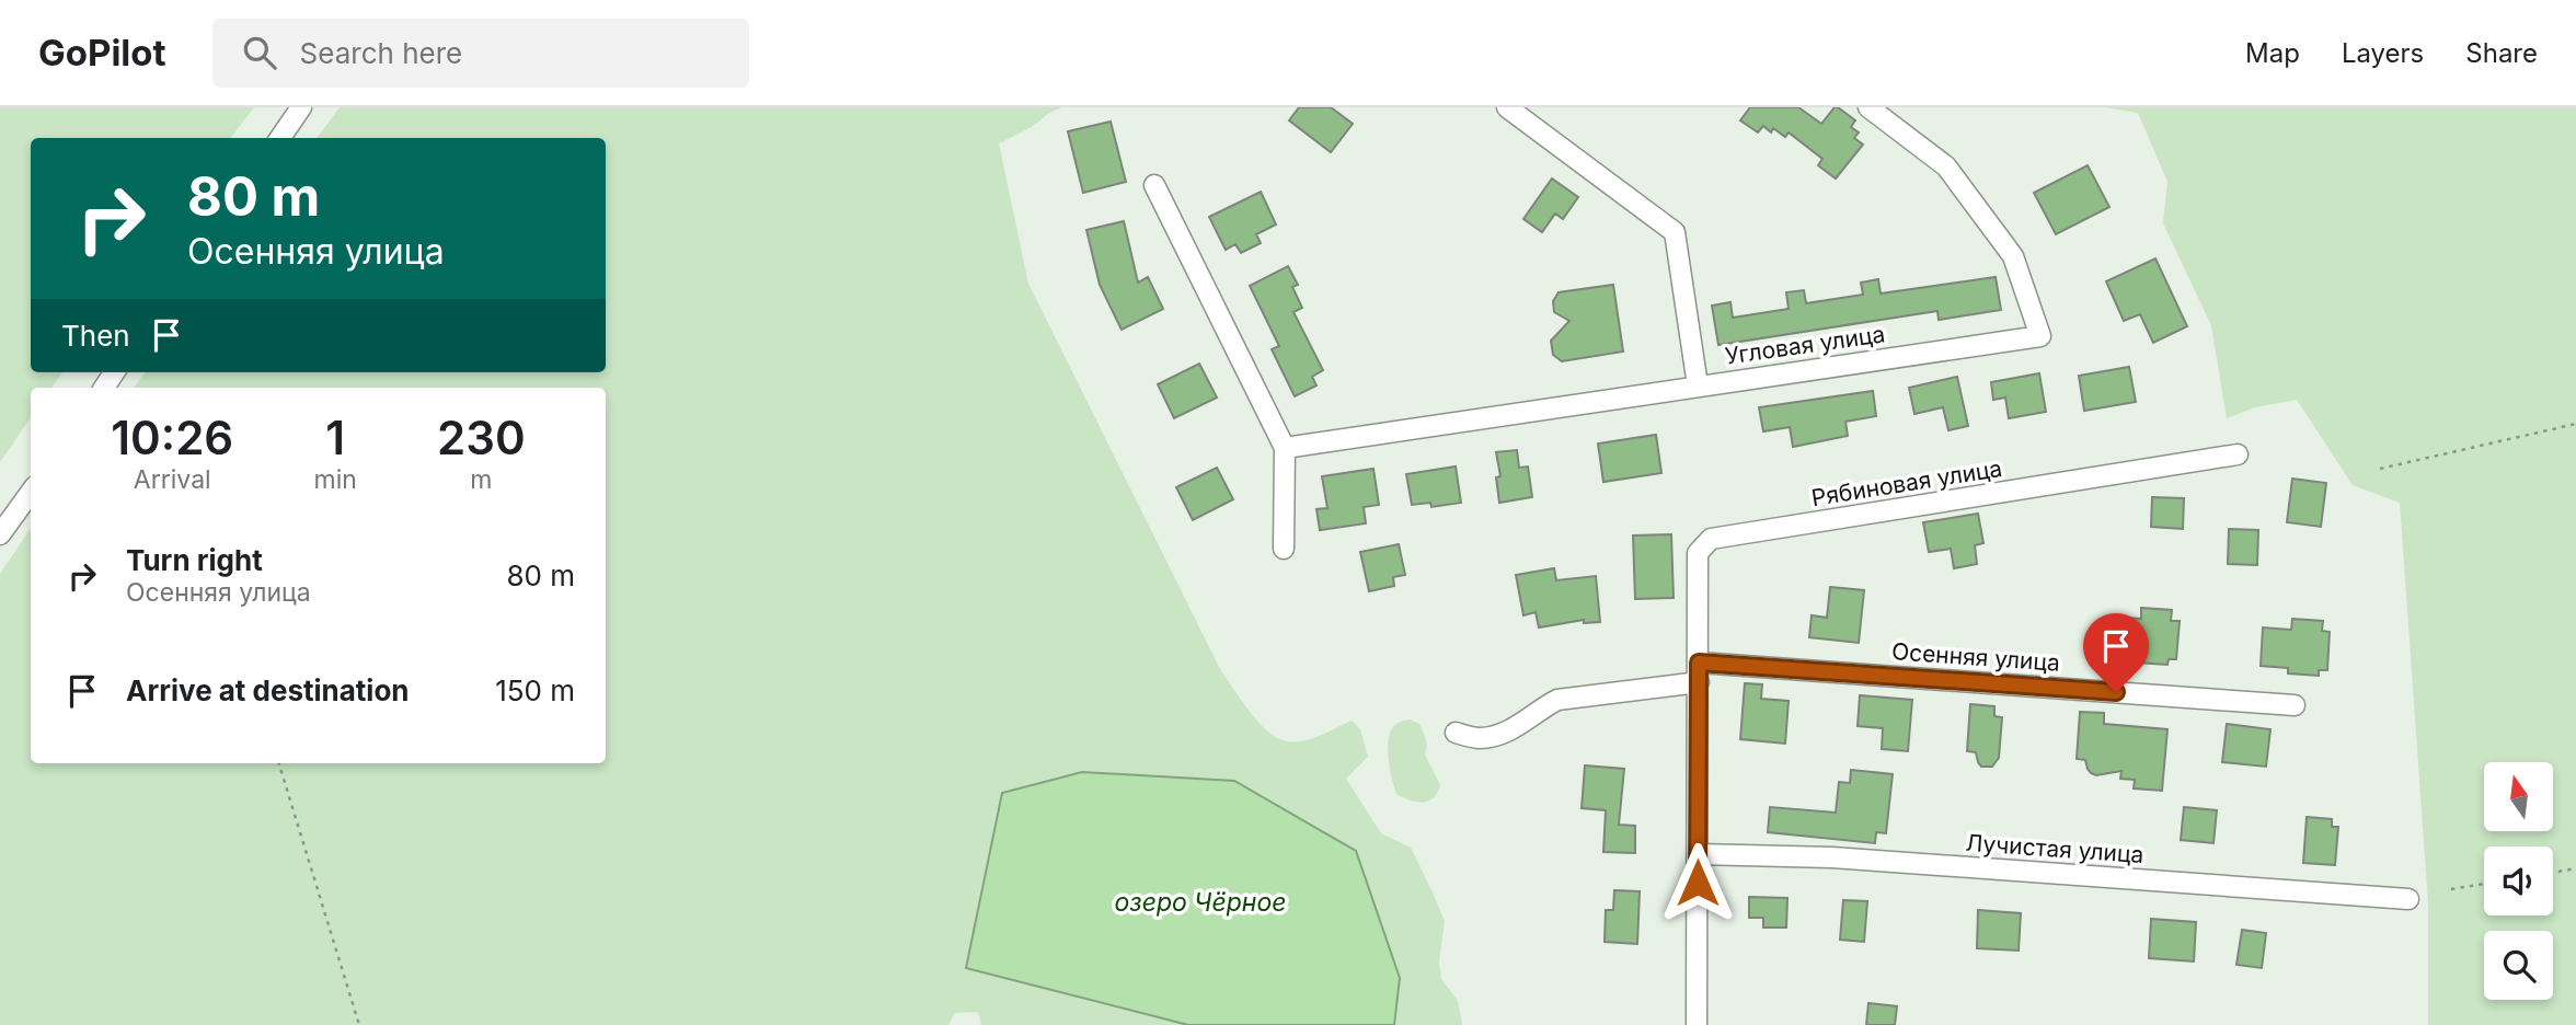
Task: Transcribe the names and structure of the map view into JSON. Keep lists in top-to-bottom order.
{
  "streets": {
    "street": [
      "Угловая улица",
      "Рябиновая улица",
      "Осенняя улица",
      "Лучистая улица"
    ]
  },
  "crossings": [
    ["Рябиновая улица", "Осенняя улица"],
    ["Рябиновая улица", "Лучистая улица"]
  ],
  "water": ["озеро Чёрное"],
  "north": "top",
  "page": {
    "header": "GoPilot",
    "search": "Search here",
    "nav": ["Map", "Layers", "Share"],
    "turn": ["80 m", "Осенняя улица"],
    "then": "Then",
    "eta": [
      "10:26",
      "Arrival",
      "1",
      "min",
      "230",
      "m"
    ],
    "list": [
      {
        "name": "Turn right",
        "note": "Осенняя улица",
        "value": "80 m"
      },
      {
        "name": "Arrive at destination",
        "value": "150 m"
      }
    ]
  }
}
